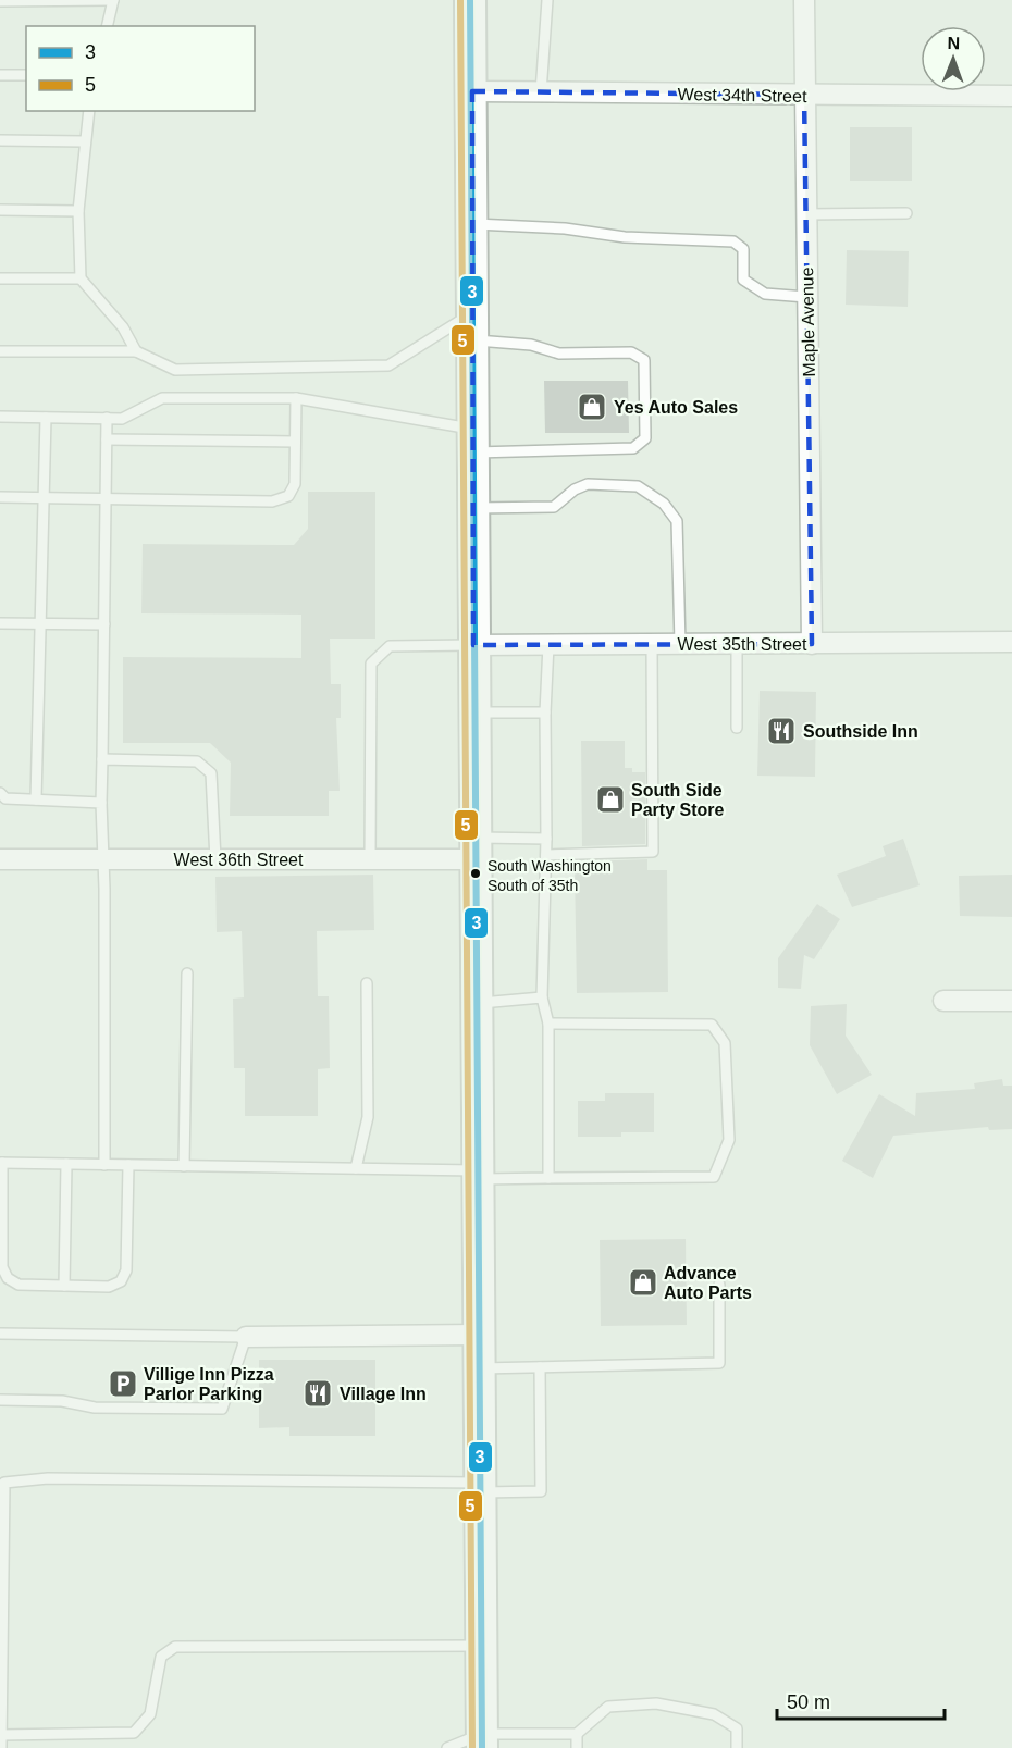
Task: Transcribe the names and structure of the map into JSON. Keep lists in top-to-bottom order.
{
  "streets": {
    "street": [
      "West 34th Street",
      "Maple Avenue",
      "West 35th Street",
      "West 36th Street"
    ]
  },
  "crossings": [
    ["West 34th Street", "Maple Avenue"],
    ["Maple Avenue", "West 35th Street"]
  ],
  "places": {
    "shop": ["Yes Auto Sales", "South Side Party Store", "Advance Auto Parts"],
    "restaurant": ["Southside Inn", "Village Inn"],
    "other": ["South Washington South of 35th"],
    "parking": ["Villige Inn Pizza Parlor Parking"]
  },
  "lines": ["transit line 3", "transit line 5"],
  "legend": ["3", "5"],
  "scale_bar": "50 m",
  "north": "top"
}
